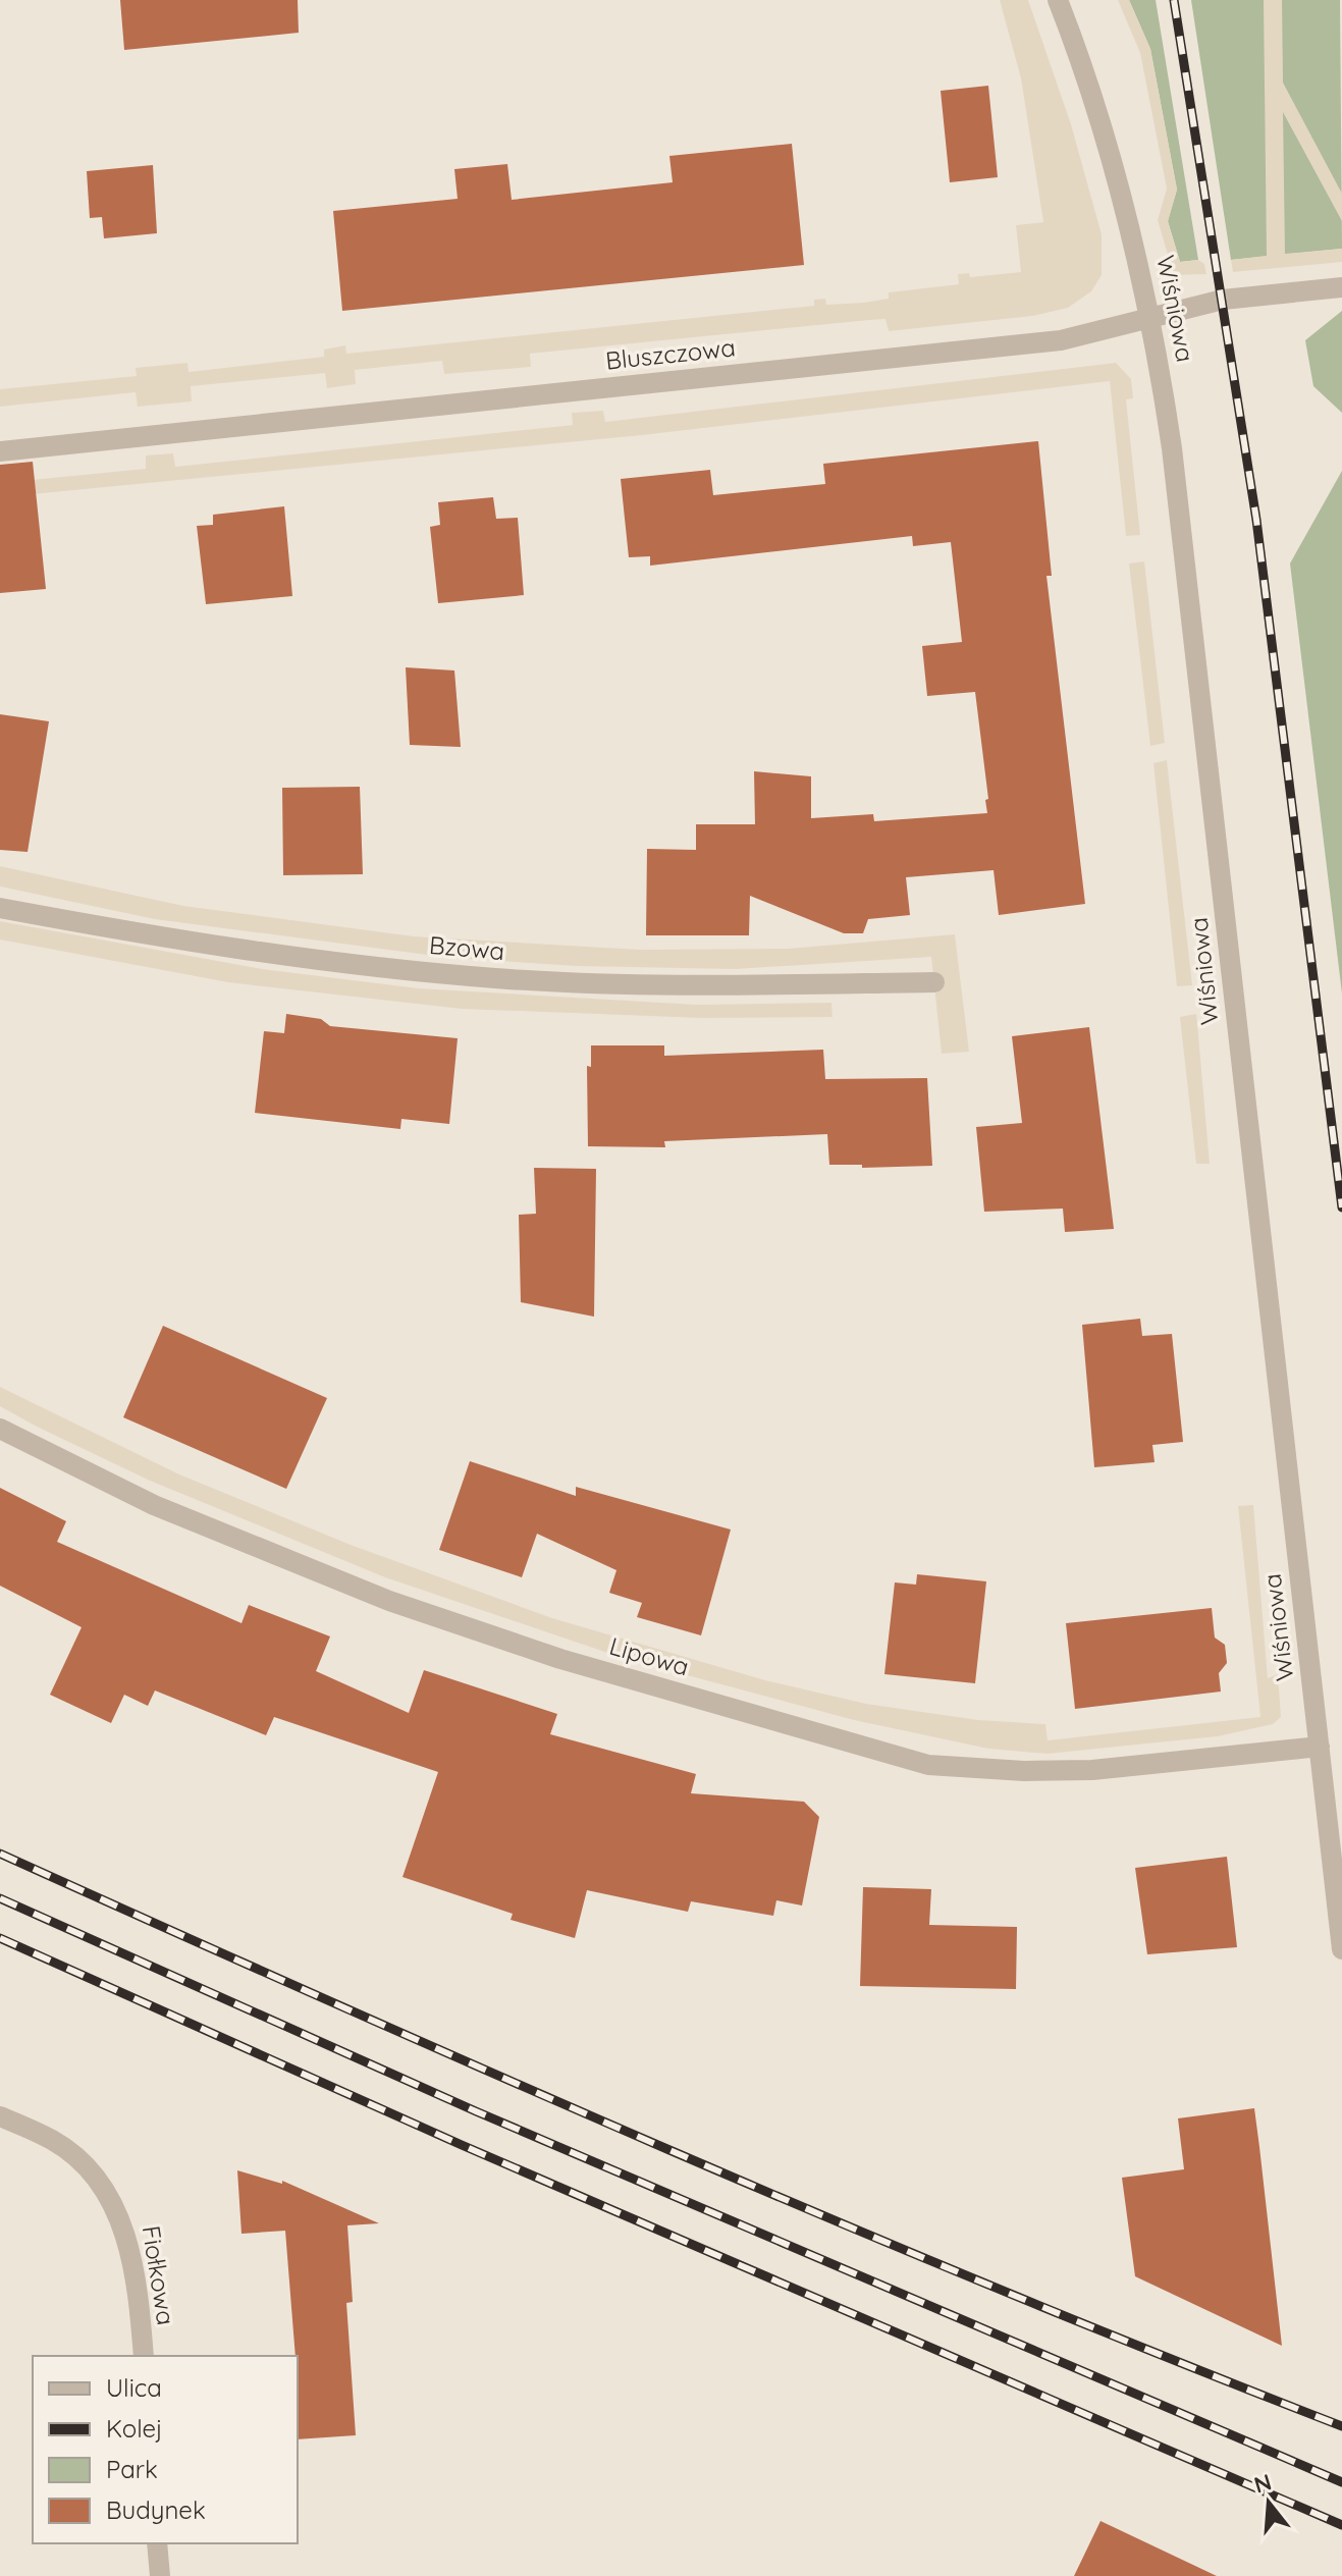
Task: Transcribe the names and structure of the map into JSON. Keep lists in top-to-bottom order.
{
  "streets": {
    "street": [
      "Wiśniowa",
      "Bluszczowa",
      "Bzowa",
      "Lipowa",
      "Fiołkowa"
    ]
  },
  "crossings": [
    ["Wiśniowa", "Bluszczowa"],
    ["Wiśniowa", "Lipowa"]
  ],
  "legend": [
    "Ulica",
    "Kolej",
    "Park",
    "Budynek"
  ],
  "north": "top"
}
